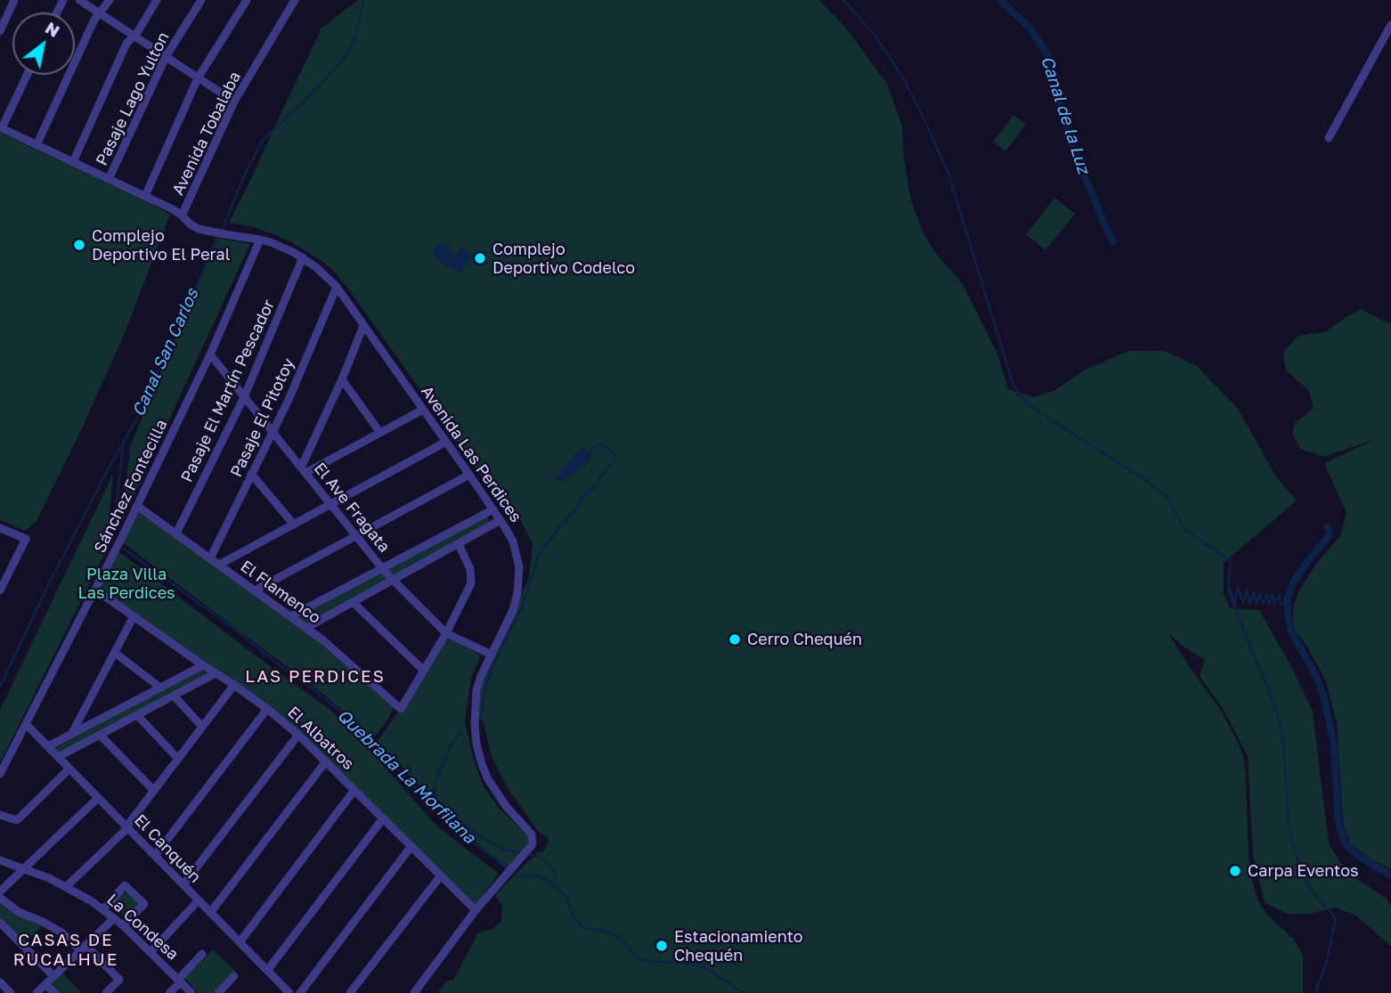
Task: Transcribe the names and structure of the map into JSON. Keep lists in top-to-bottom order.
{
  "streets": {
    "street": [
      "Pasaje Lago Yulton",
      "Avenida Tobalaba",
      "Pasaje El Martín Pescador",
      "Pasaje El Pitotoy",
      "Avenida Las Perdices",
      "Sánchez Fontecilla",
      "El Ave Fragata",
      "El Flamenco",
      "El Albatros",
      "El Canquén",
      "La Condesa"
    ]
  },
  "crossings": [
    ["Avenida Tobalaba", "Avenida Las Perdices"],
    ["Pasaje El Martín Pescador", "Avenida Las Perdices"],
    ["Pasaje El Martín Pescador", "El Ave Fragata"],
    ["Pasaje El Martín Pescador", "El Flamenco"],
    ["Pasaje El Pitotoy", "Avenida Las Perdices"],
    ["Pasaje El Pitotoy", "El Ave Fragata"],
    ["Pasaje El Pitotoy", "El Flamenco"],
    ["Avenida Las Perdices", "Sánchez Fontecilla"],
    ["Avenida Las Perdices", "El Ave Fragata"],
    ["Avenida Las Perdices", "El Albatros"],
    ["Sánchez Fontecilla", "El Ave Fragata"],
    ["Sánchez Fontecilla", "El Flamenco"],
    ["Sánchez Fontecilla", "El Albatros"],
    ["Sánchez Fontecilla", "El Canquén"]
  ],
  "districts": ["LAS PERDICES", "CASAS DE RUCALHUE"],
  "water": ["Canal de la Luz", "Canal San Carlos", "Quebrada La Morfilana"],
  "parks": ["Plaza Villa Las Perdices"],
  "places": [
    "Complejo Deportivo El Peral",
    "Complejo Deportivo Codelco",
    "Cerro Chequén",
    "Carpa Eventos",
    "Estacionamiento Chequén"
  ],
  "north": "top right"
}
